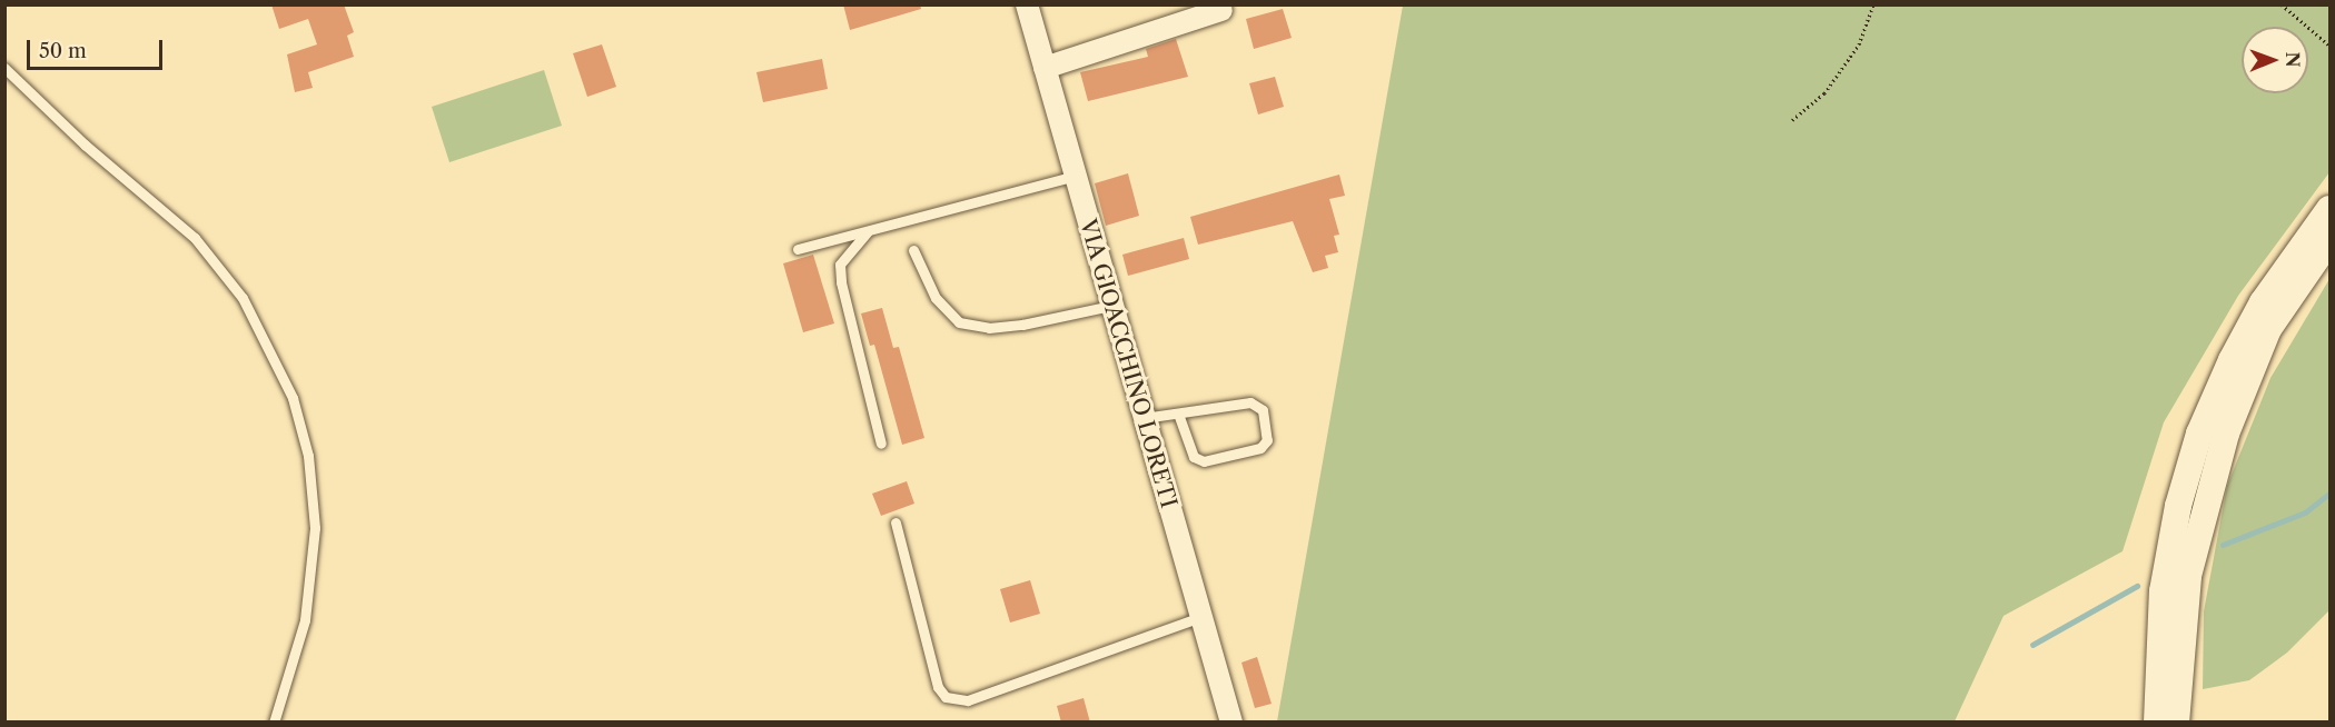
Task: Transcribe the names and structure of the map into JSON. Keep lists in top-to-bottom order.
{
  "streets": {
    "street": ["VIA GIOACCHINO LORETI"]
  },
  "scale_bar": "50 m",
  "north": "right"
}
